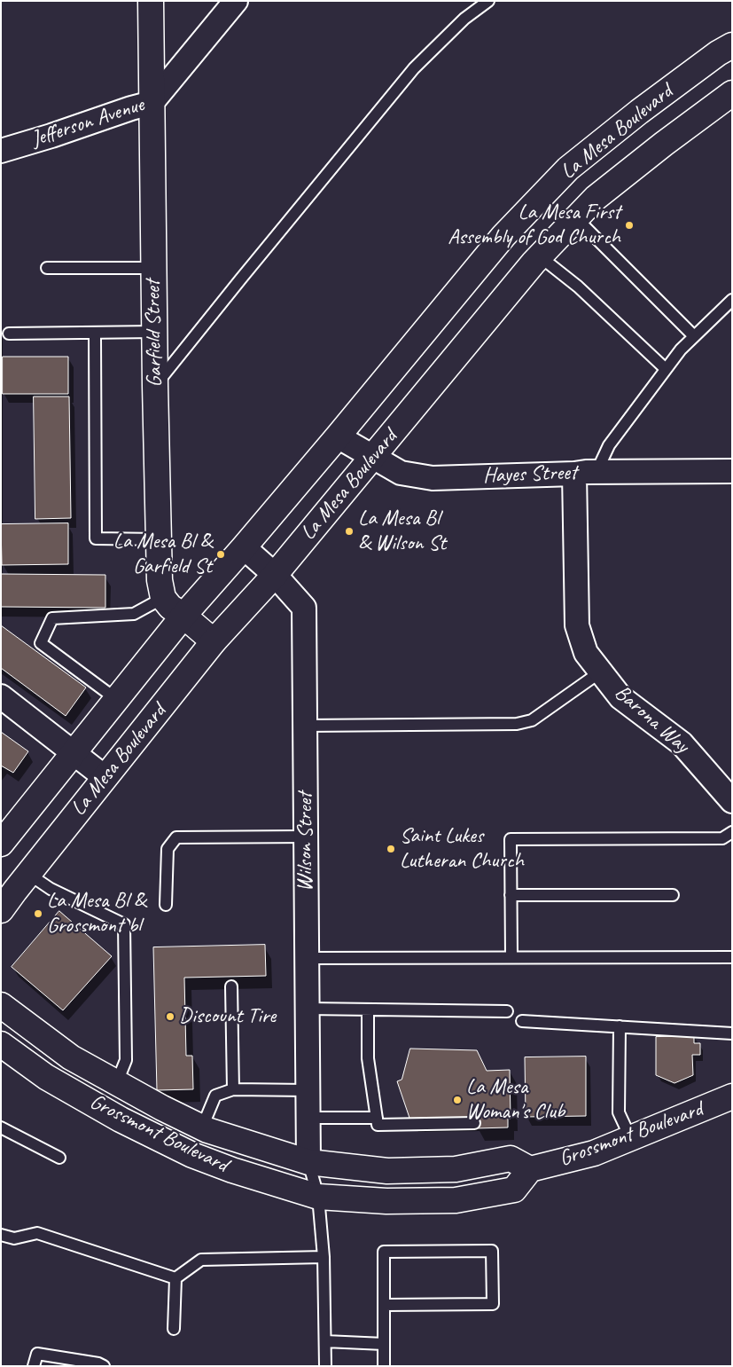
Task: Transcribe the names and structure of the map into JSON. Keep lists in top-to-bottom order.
{
  "streets": {
    "main road": ["La Mesa Boulevard", "Garfield Street", "Grossmont Boulevard"],
    "street": [
      "Jefferson Avenue",
      "Hayes Street",
      "Barona Way",
      "Wilson Street"
    ]
  },
  "crossings": [
    ["Jefferson Avenue", "Garfield Street"],
    ["La Mesa Boulevard", "Hayes Street"],
    ["La Mesa Boulevard", "Wilson Street"],
    ["Hayes Street", "Barona Way"],
    ["Wilson Street", "Grossmont Boulevard"]
  ],
  "places": [
    "La Mesa First Assembly of God Church",
    "La Mesa Bl & Wilson St",
    "La Mesa Bl & Garfield St",
    "Saint Lukes Lutheran Church",
    "La Mesa Bl & Grossmont bl",
    "Discount Tire",
    "La Mesa Woman's Club"
  ]
}
